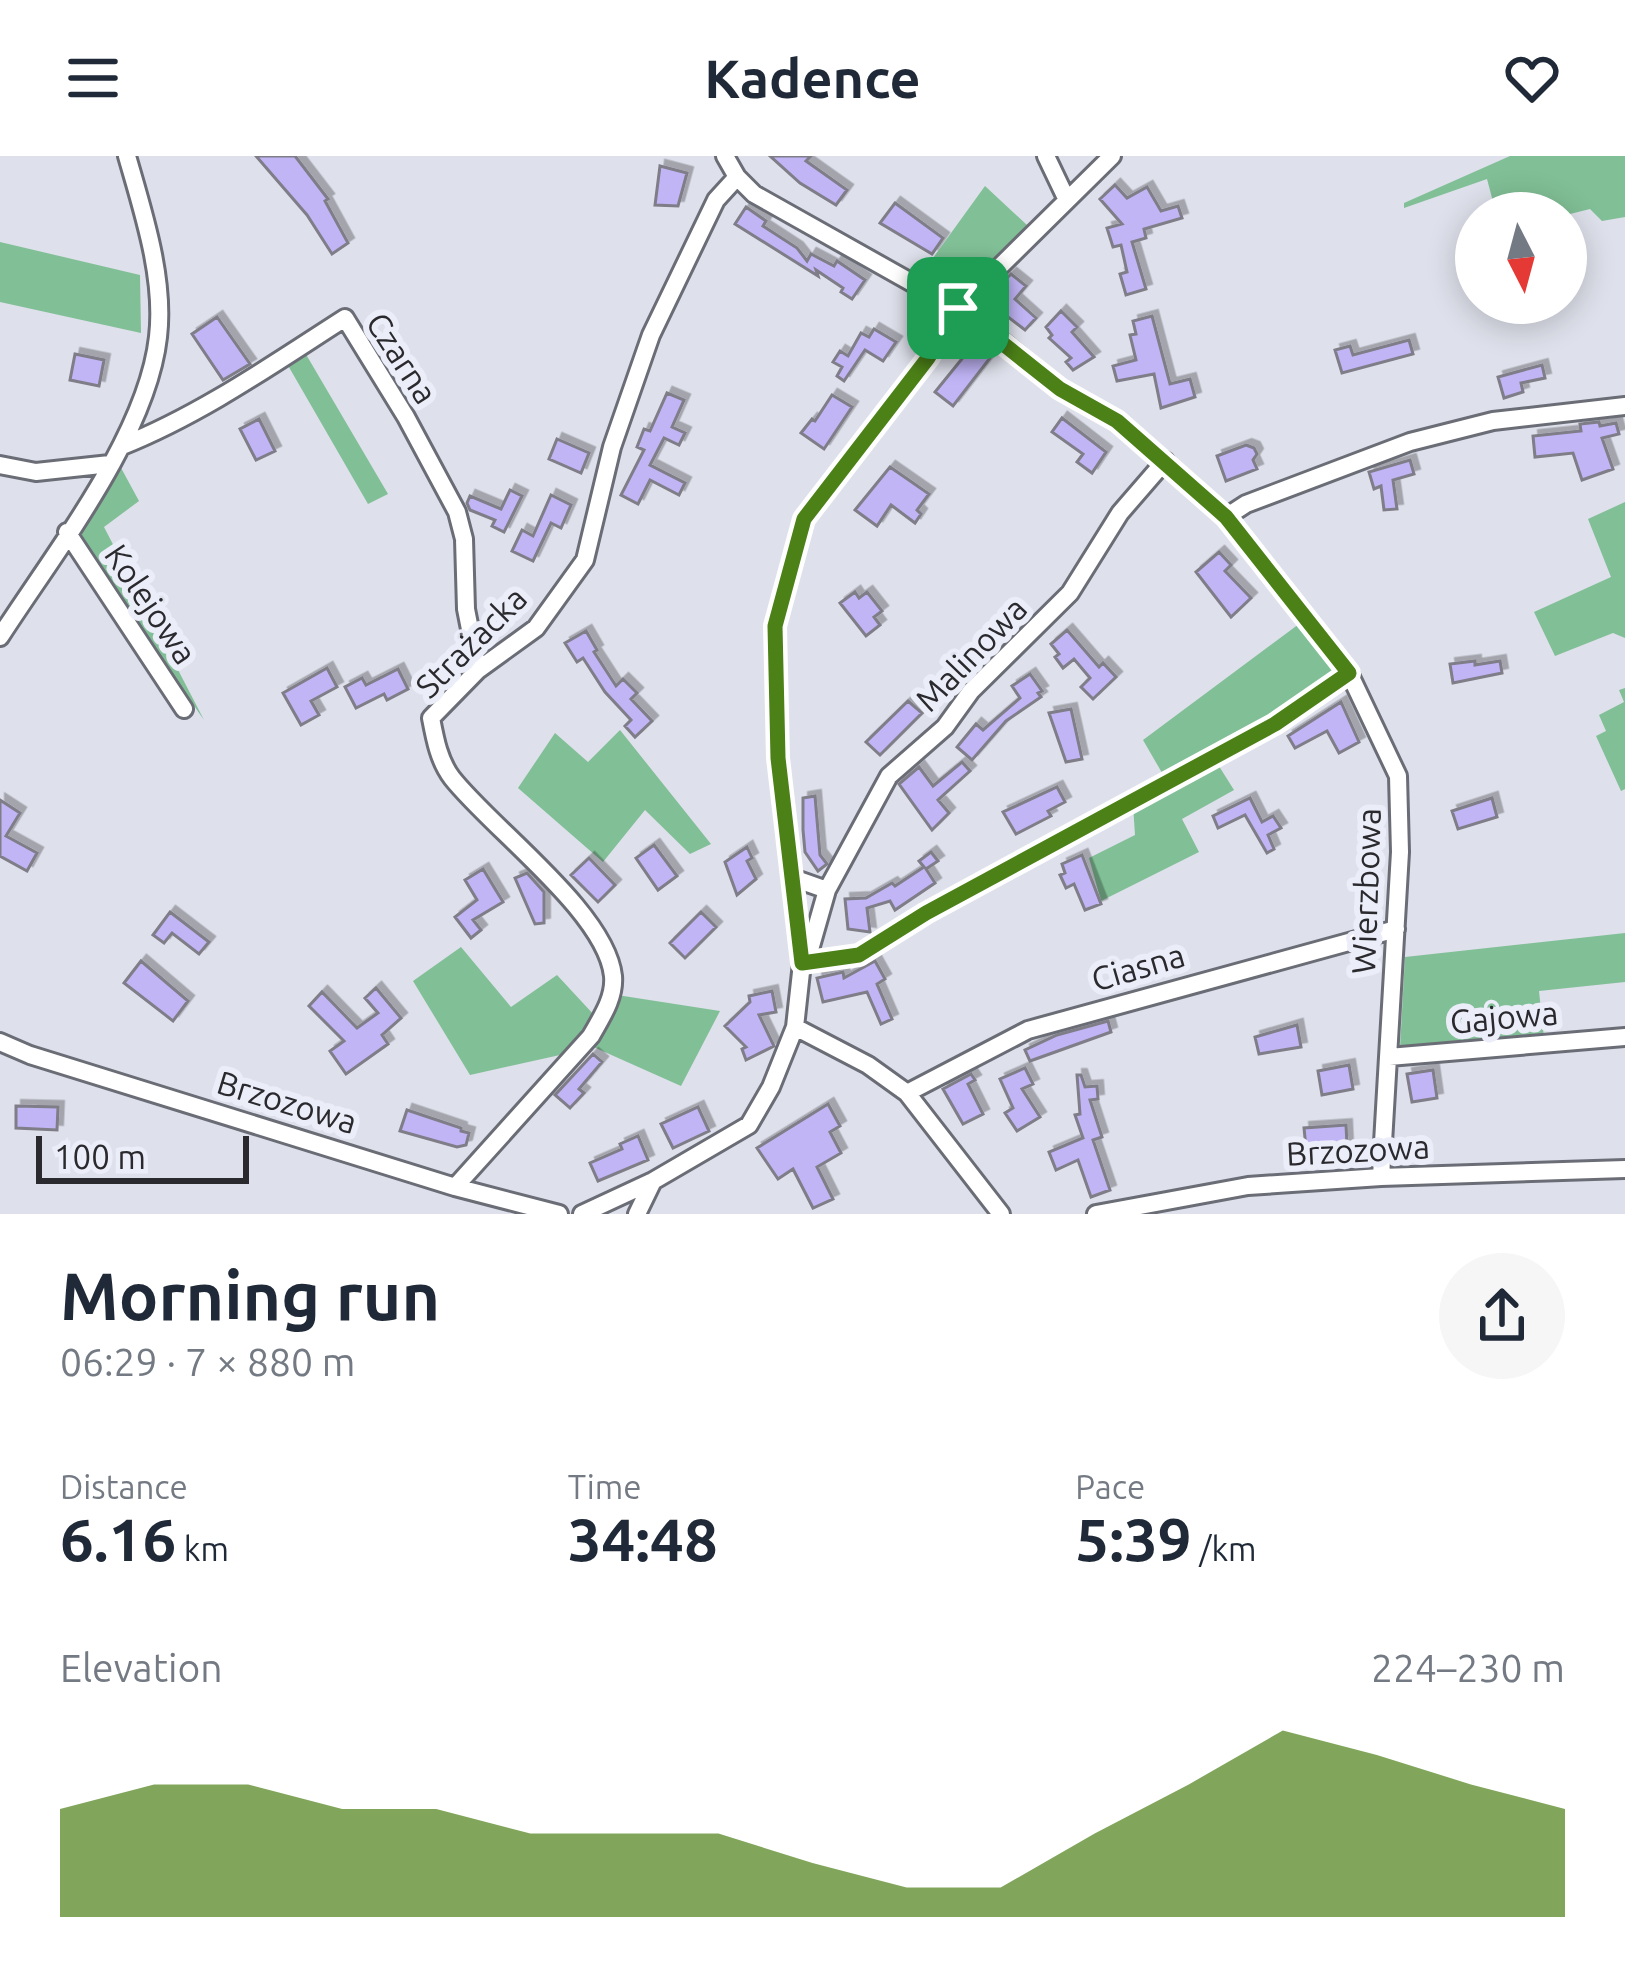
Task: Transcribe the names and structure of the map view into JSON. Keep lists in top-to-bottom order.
{
  "streets": {
    "street": [
      "Czarna",
      "Kolejowa",
      "Strażacka",
      "Malinowa",
      "Wierzbowa",
      "Ciasna",
      "Gajowa",
      "Brzozowa"
    ]
  },
  "crossings": [
    ["Czarna", "Strażacka"],
    ["Strażacka", "Wierzbowa"],
    ["Strażacka", "Brzozowa"],
    ["Malinowa", "Wierzbowa"],
    ["Wierzbowa", "Ciasna"],
    ["Wierzbowa", "Gajowa"],
    ["Wierzbowa", "Brzozowa"]
  ],
  "scale_bar": "100 m",
  "north": "bottom",
  "page": {
    "header": "Kadence",
    "scale": "100 m",
    "heading": ["Morning run", "06:29 · 7 × 880 m"],
    "stats": [
      ["Distance", "6.16 km"],
      ["Time", "34:48"],
      ["Pace", "5:39 /km"]
    ],
    "chart": ["Elevation", "224–230 m"]
  }
}
